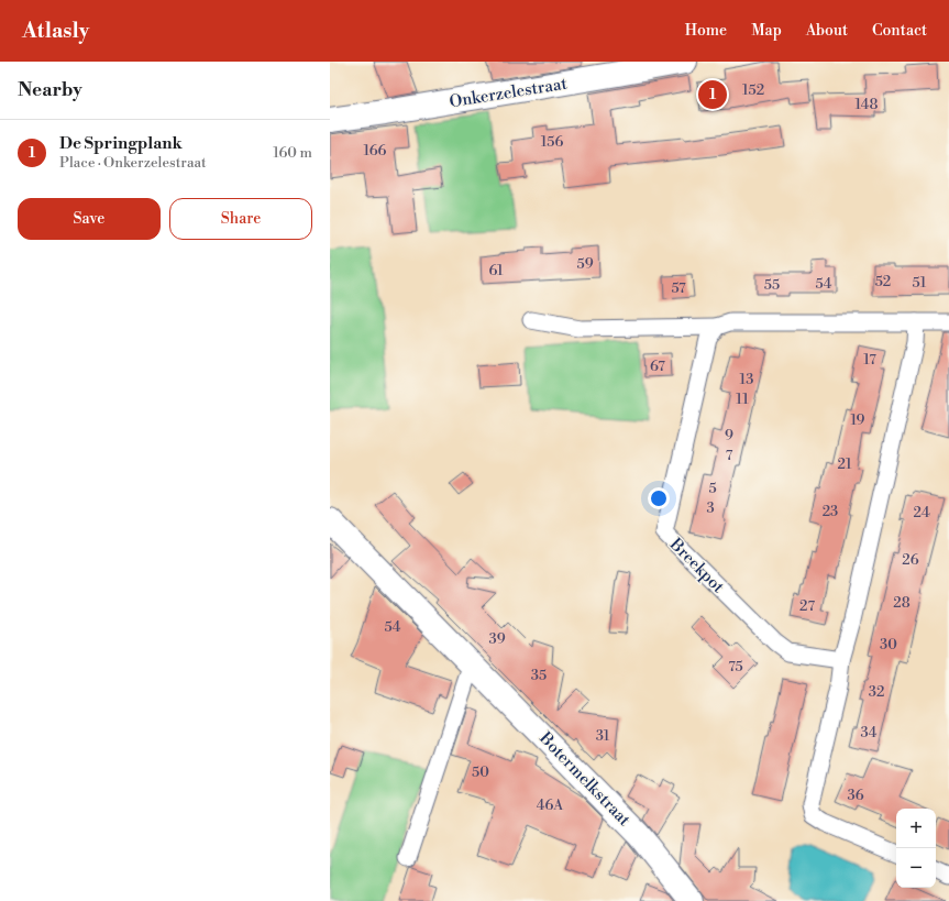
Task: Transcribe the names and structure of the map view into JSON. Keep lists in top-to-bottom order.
{
  "streets": {
    "street": ["Onkerzelestraat", "Breekpot", "Botermelkstraat"]
  },
  "house_numbers": [
    "152",
    "148",
    "156",
    "166",
    "59",
    "61",
    "52",
    "51",
    "54",
    "55",
    "57",
    "17",
    "67",
    "13",
    "11",
    "19",
    "9",
    "7",
    "21",
    "5",
    "3",
    "23",
    "24",
    "26",
    "28",
    "27",
    "54",
    "39",
    "30",
    "75",
    "35",
    "32",
    "34",
    "31",
    "50",
    "36",
    "46A"
  ],
  "page": {
    "header": "Atlasly",
    "nav": [
      "Home",
      "Map",
      "About",
      "Contact"
    ],
    "heading": "Nearby",
    "pins": "1",
    "list": [
      {
        "mark": "1",
        "name": "De Springplank",
        "note": "Place · Onkerzelestraat",
        "value": "160 m"
      }
    ],
    "buttons": ["Save", "Share"],
    "map_buttons": ["+", "−"]
  }
}
